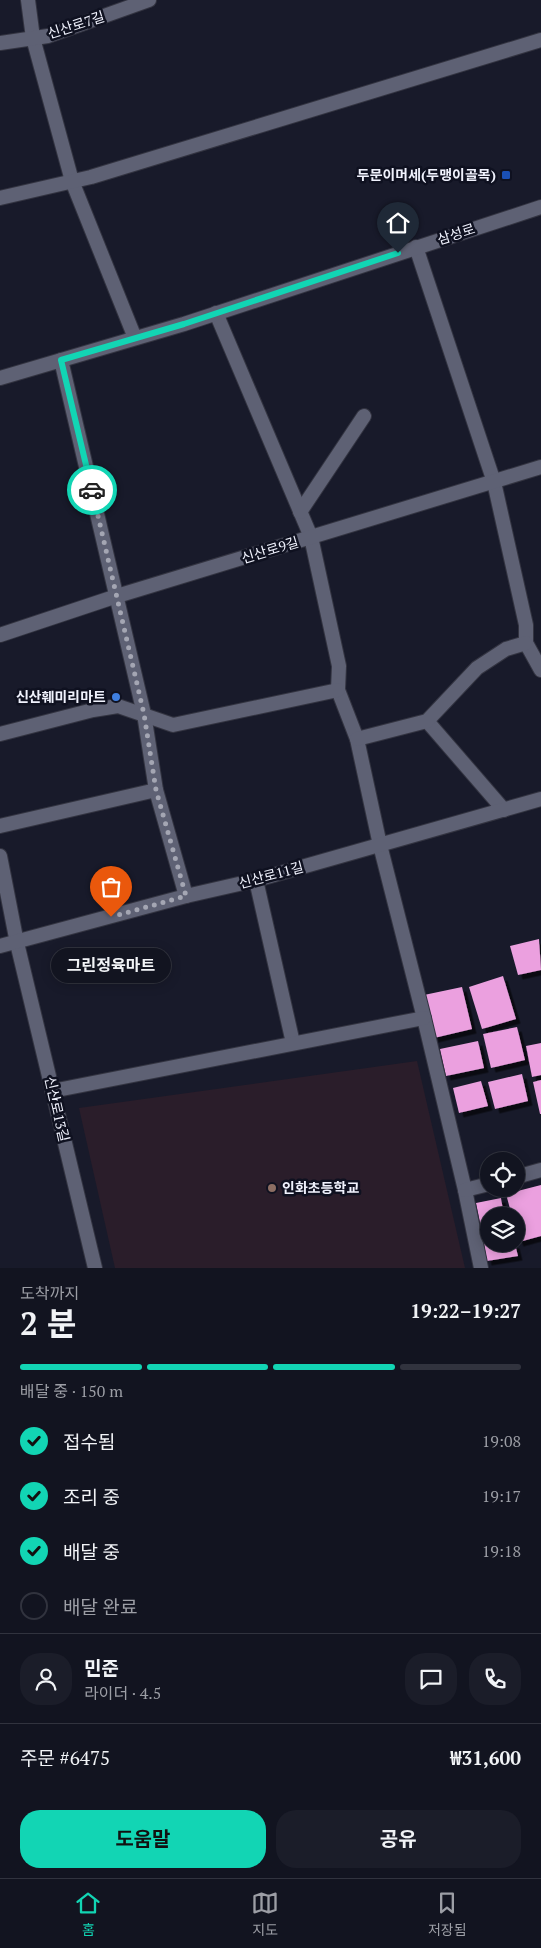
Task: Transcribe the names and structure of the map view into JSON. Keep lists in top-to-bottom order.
{
  "streets": {
    "street": [
      "신산로7길",
      "삼성로",
      "신산로9길",
      "신산로11길",
      "신산로13길"
    ]
  },
  "crossings": [
    ["신산로11길", "신산로13길"]
  ],
  "places": {
    "transit": ["두문이머세(두맹이골목)"],
    "other": ["신산훼미리마트", "그린정육마트", "인화초등학교"]
  },
  "page": {
    "bubble": "그린정육마트",
    "heading": ["2 분", "도착까지", "19:22–19:27"],
    "panel": [
      "민준",
      "라이더 · 4.5",
      "주문 #6475",
      "₩31,600"
    ],
    "bar": "배달 중 · 150 m",
    "list": [
      ["접수됨", "19:08"],
      ["조리 중", "19:17"],
      ["배달 중", "19:18"],
      "배달 완료"
    ],
    "buttons": ["도움말", "공유"],
    "tabs": ["홈", "지도", "저장됨"]
  }
}
